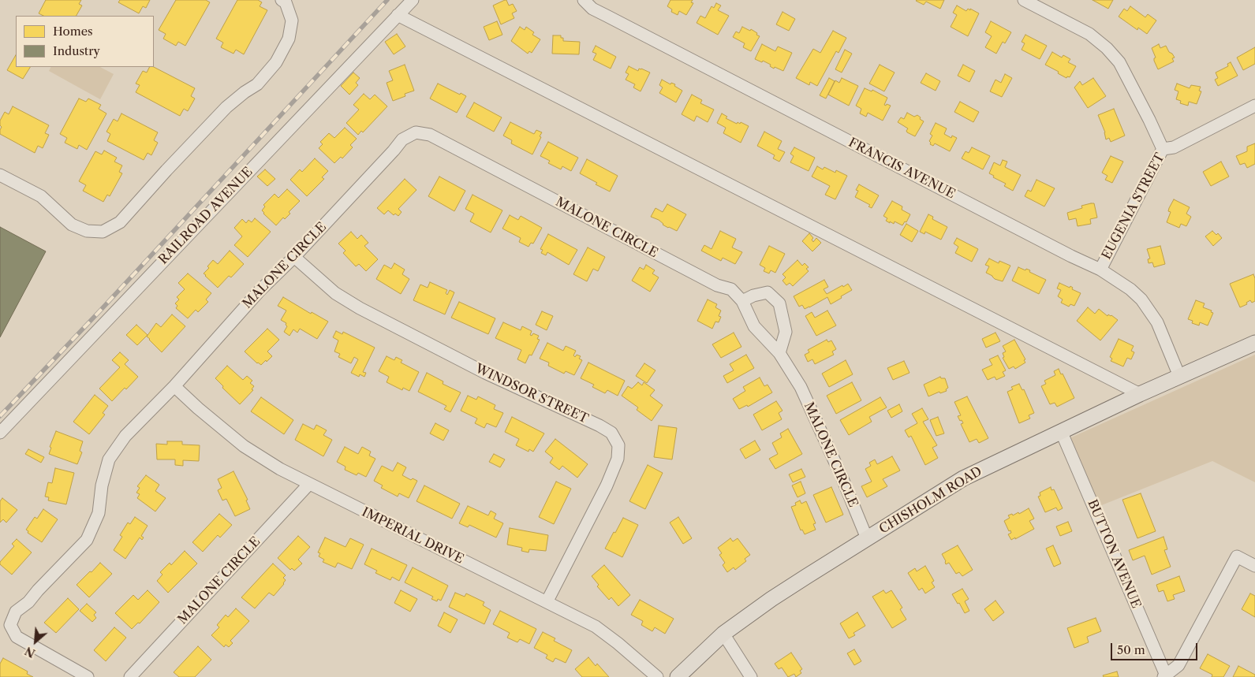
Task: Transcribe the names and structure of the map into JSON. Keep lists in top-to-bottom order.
{
  "streets": {
    "main road": ["CHISHOLM ROAD"],
    "street": [
      "FRANCIS AVENUE",
      "EUGENIA STREET",
      "RAILROAD AVENUE",
      "MALONE CIRCLE",
      "WINDSOR STREET",
      "IMPERIAL DRIVE",
      "BUTTON AVENUE"
    ]
  },
  "crossings": [
    ["FRANCIS AVENUE", "EUGENIA STREET"],
    ["FRANCIS AVENUE", "CHISHOLM ROAD"],
    ["MALONE CIRCLE", "WINDSOR STREET"],
    ["MALONE CIRCLE", "CHISHOLM ROAD"],
    ["MALONE CIRCLE", "IMPERIAL DRIVE"],
    ["WINDSOR STREET", "IMPERIAL DRIVE"],
    ["CHISHOLM ROAD", "BUTTON AVENUE"]
  ],
  "legend": ["Homes", "Industry"],
  "scale_bar": "50 m",
  "north": "bottom left"
}
